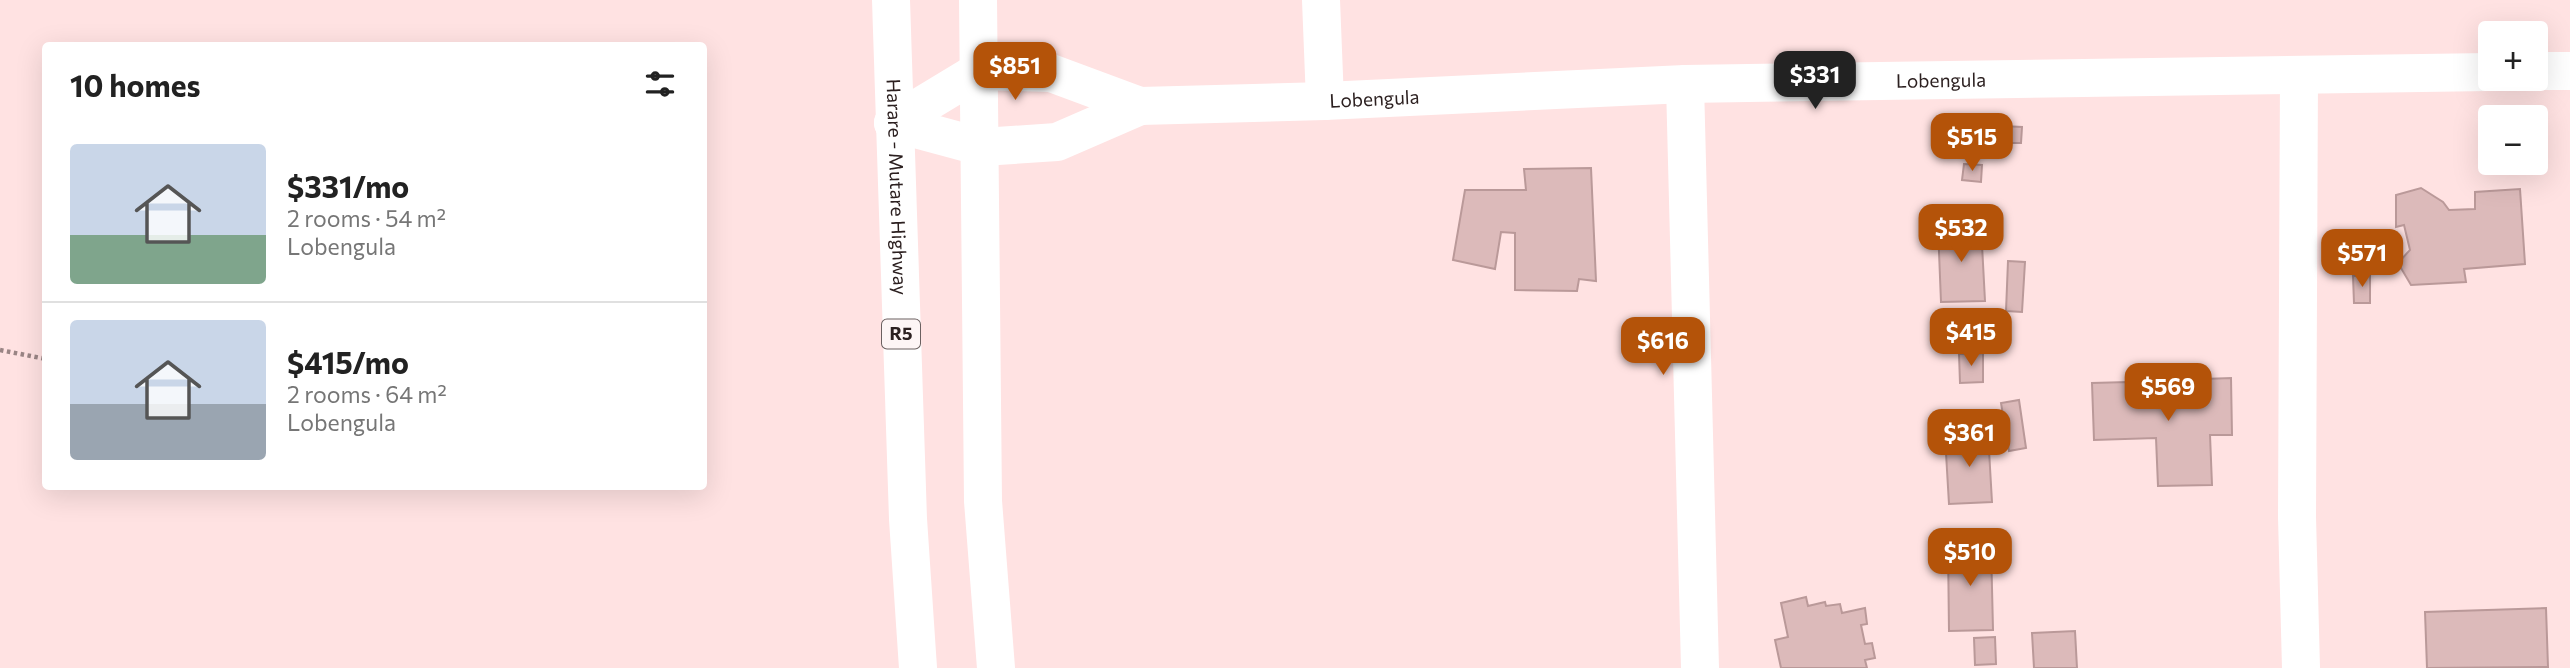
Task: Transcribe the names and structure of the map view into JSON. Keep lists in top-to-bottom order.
{
  "streets": {
    "main road": ["Lobengula", "Harare - Mutare Highway", "R5"]
  },
  "crossings": [
    ["Lobengula", "Harare - Mutare Highway"]
  ],
  "page": {
    "map_buttons": ["+", "−"],
    "price": [
      "$851",
      "$331",
      "$515",
      "$532",
      "$571",
      "$415",
      "$616",
      "$569",
      "$361",
      "$510"
    ],
    "heading": "10 homes",
    "list": [
      {
        "name": "$331/mo",
        "note": "2 rooms · 54 m² · Lobengula"
      },
      {
        "name": "$415/mo",
        "note": "2 rooms · 64 m² · Lobengula"
      }
    ]
  }
}
